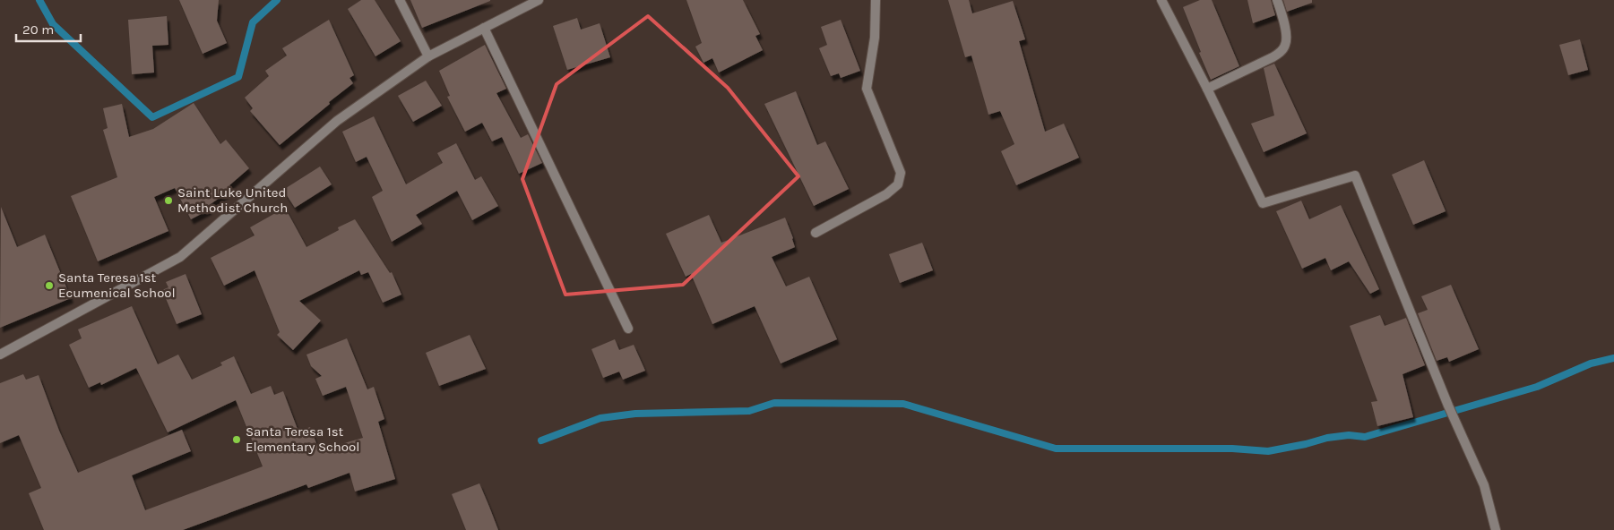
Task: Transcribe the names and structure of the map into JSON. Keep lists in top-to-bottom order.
{
  "places": ["Saint Luke United Methodist Church", "Santa Teresa 1st Ecumenical School", "Santa Teresa 1st Elementary School"],
  "scale_bar": "20 m"
}
